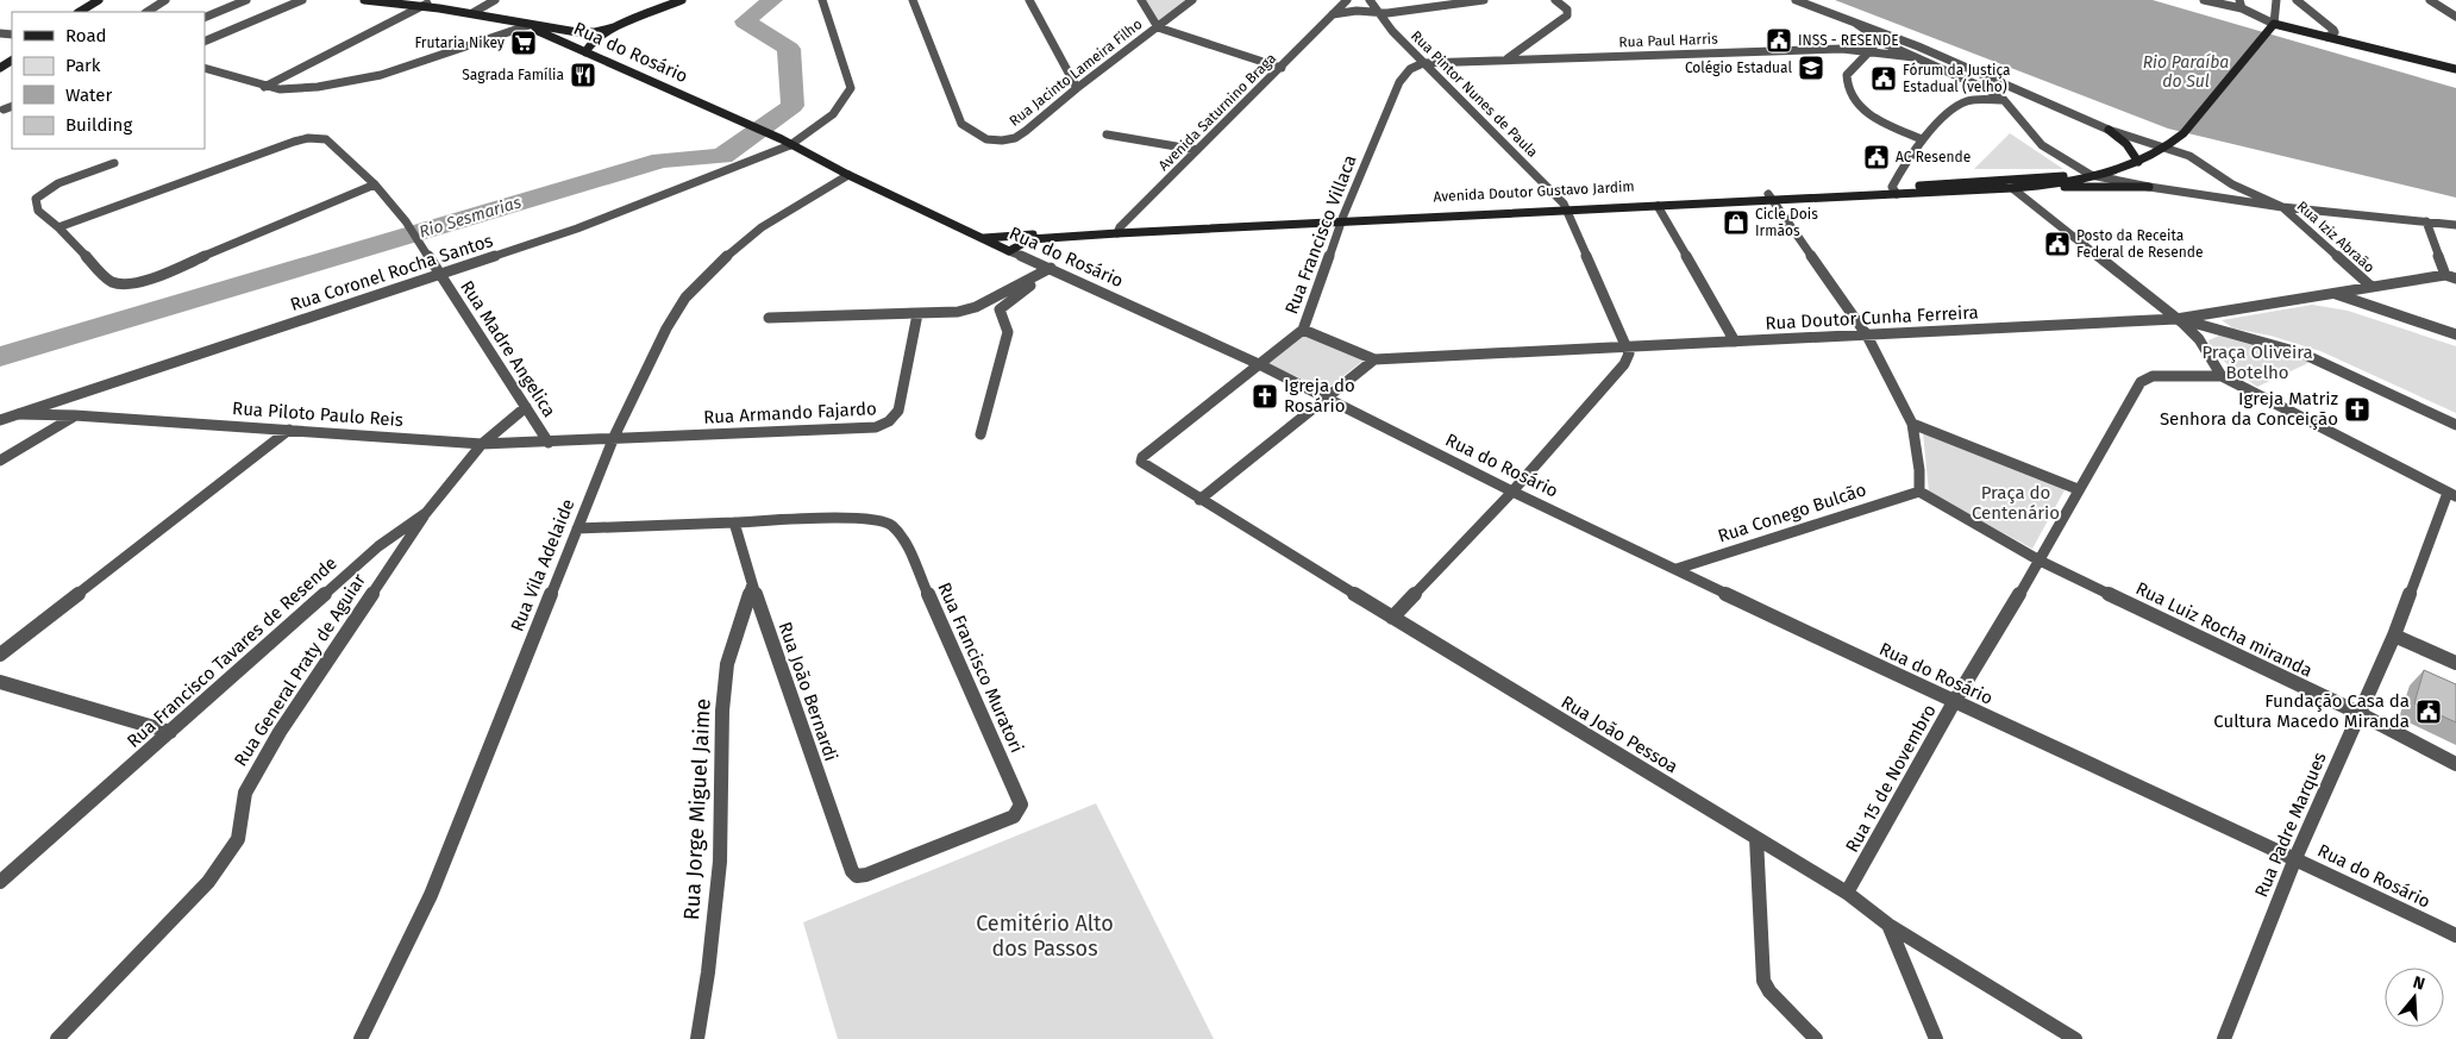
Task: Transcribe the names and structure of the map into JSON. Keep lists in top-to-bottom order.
{
  "streets": {
    "main road": ["Rua do Rosário", "Avenida Doutor Gustavo Jardim"],
    "street": [
      "Rua Paul Harris",
      "Rua Jacinto Lameira Filho",
      "Rua Pintor Nunes de Paula",
      "Avenida Saturnino Braga",
      "Rua Francisco Villaca",
      "Rua Iziz Abraão",
      "Rua Coronel Rocha Santos",
      "Rua Doutor Cunha Ferreira",
      "Rua Madre Angelica",
      "Rua Armando Fajardo",
      "Rua Piloto Paulo Reis",
      "Rua Conego Bulcão",
      "Rua Vila Adelaide",
      "Rua Luiz Rocha miranda",
      "Rua Francisco Tavares de Resende",
      "Rua Francisco Muratori",
      "Rua General Praty de Aguiar",
      "Rua João Bernardi",
      "Rua João Pessoa",
      "Rua 15 de Novembro",
      "Rua Jorge Miguel Jaime",
      "Rua Padre Marques"
    ]
  },
  "crossings": [
    ["Rua Paul Harris", "Rua Pintor Nunes de Paula"],
    ["Rua Paul Harris", "Rua Francisco Villaca"],
    ["Rua do Rosário", "Avenida Doutor Gustavo Jardim"],
    ["Rua do Rosário", "Rua Francisco Villaca"],
    ["Rua do Rosário", "Rua Coronel Rocha Santos"],
    ["Rua do Rosário", "Rua Conego Bulcão"],
    ["Rua do Rosário", "Rua Vila Adelaide"],
    ["Rua do Rosário", "Rua 15 de Novembro"],
    ["Rua do Rosário", "Rua Padre Marques"],
    ["Rua Pintor Nunes de Paula", "Avenida Doutor Gustavo Jardim"],
    ["Rua Pintor Nunes de Paula", "Rua Francisco Villaca"],
    ["Avenida Saturnino Braga", "Avenida Doutor Gustavo Jardim"],
    ["Avenida Doutor Gustavo Jardim", "Rua Francisco Villaca"],
    ["Rua Francisco Villaca", "Rua Doutor Cunha Ferreira"],
    ["Rua Francisco Villaca", "Rua João Pessoa"],
    ["Rua Iziz Abraão", "Rua Doutor Cunha Ferreira"],
    ["Rua Coronel Rocha Santos", "Rua Madre Angelica"],
    ["Rua Coronel Rocha Santos", "Rua Piloto Paulo Reis"],
    ["Rua Madre Angelica", "Rua Piloto Paulo Reis"],
    ["Rua Madre Angelica", "Rua Francisco Tavares de Resende"],
    ["Rua Armando Fajardo", "Rua Piloto Paulo Reis"],
    ["Rua Armando Fajardo", "Rua Vila Adelaide"],
    ["Rua Piloto Paulo Reis", "Rua Vila Adelaide"],
    ["Rua Piloto Paulo Reis", "Rua Francisco Tavares de Resende"],
    ["Rua Vila Adelaide", "Rua Francisco Muratori"],
    ["Rua Luiz Rocha miranda", "Rua 15 de Novembro"],
    ["Rua Luiz Rocha miranda", "Rua Padre Marques"],
    ["Rua Francisco Tavares de Resende", "Rua General Praty de Aguiar"],
    ["Rua Francisco Muratori", "Rua João Bernardi"],
    ["Rua João Bernardi", "Rua Jorge Miguel Jaime"],
    ["Rua João Pessoa", "Rua 15 de Novembro"]
  ],
  "water": ["Rio Paraíba do Sul", "Rio Sesmarias"],
  "parks": ["Praça Oliveira Botelho", "Praça do Centenário", "Cemitério Alto dos Passos"],
  "places": {
    "public building": [
      "INSS - RESENDE",
      "Fórum da Justiça Estadual (velho)",
      "AC Resende",
      "Posto da Receita Federal de Resende",
      "Fundação Casa da Cultura Macedo Miranda"
    ],
    "supermarket": ["Frutaria Nikey"],
    "school or university": ["Colégio Estadual"],
    "restaurant": ["Sagrada Família"],
    "shop": ["Cicle Dois Irmãos"],
    "church": ["Igreja do Rosário", "Igreja Matriz Senhora da Conceição"]
  },
  "legend": [
    "Road",
    "Park",
    "Water",
    "Building"
  ],
  "north": "top"
}
